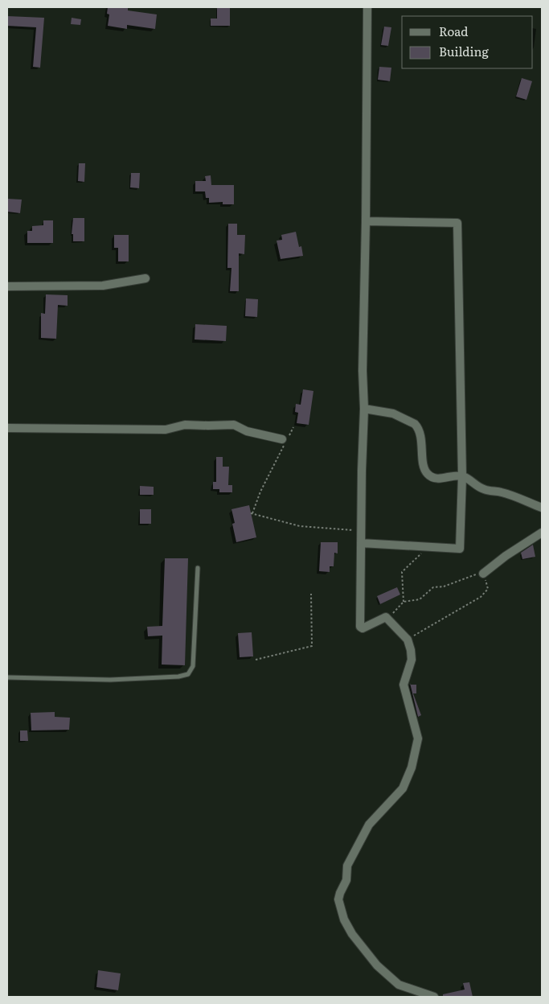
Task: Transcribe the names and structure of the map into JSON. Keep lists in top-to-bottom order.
{
  "legend": ["Road", "Building"]
}
